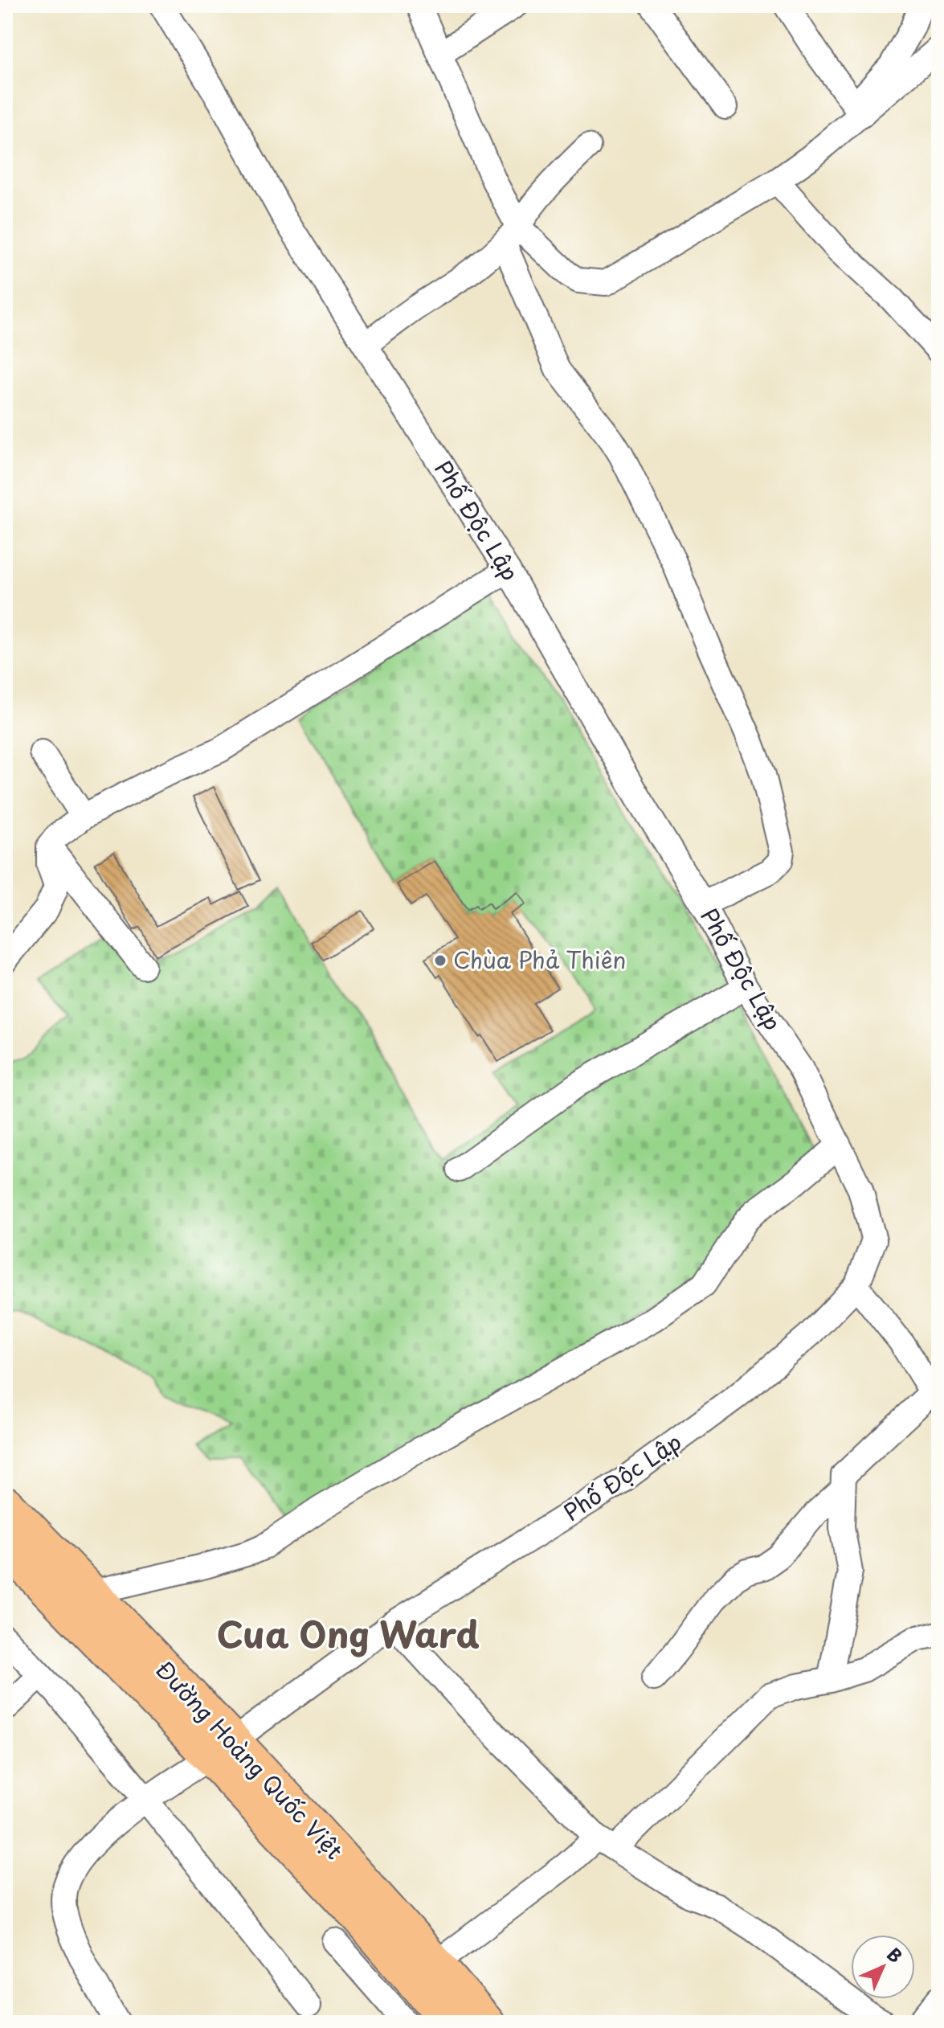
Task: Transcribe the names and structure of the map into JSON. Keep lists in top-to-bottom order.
{
  "streets": {
    "highway": ["Đường Hoàng Quốc Việt"],
    "street": ["Phố Độc Lập"]
  },
  "crossings": [
    ["Phố Độc Lập", "Đường Hoàng Quốc Việt"]
  ],
  "districts": ["Cua Ong Ward"],
  "places": ["Chùa Phả Thiên"],
  "north": "top right"
}
